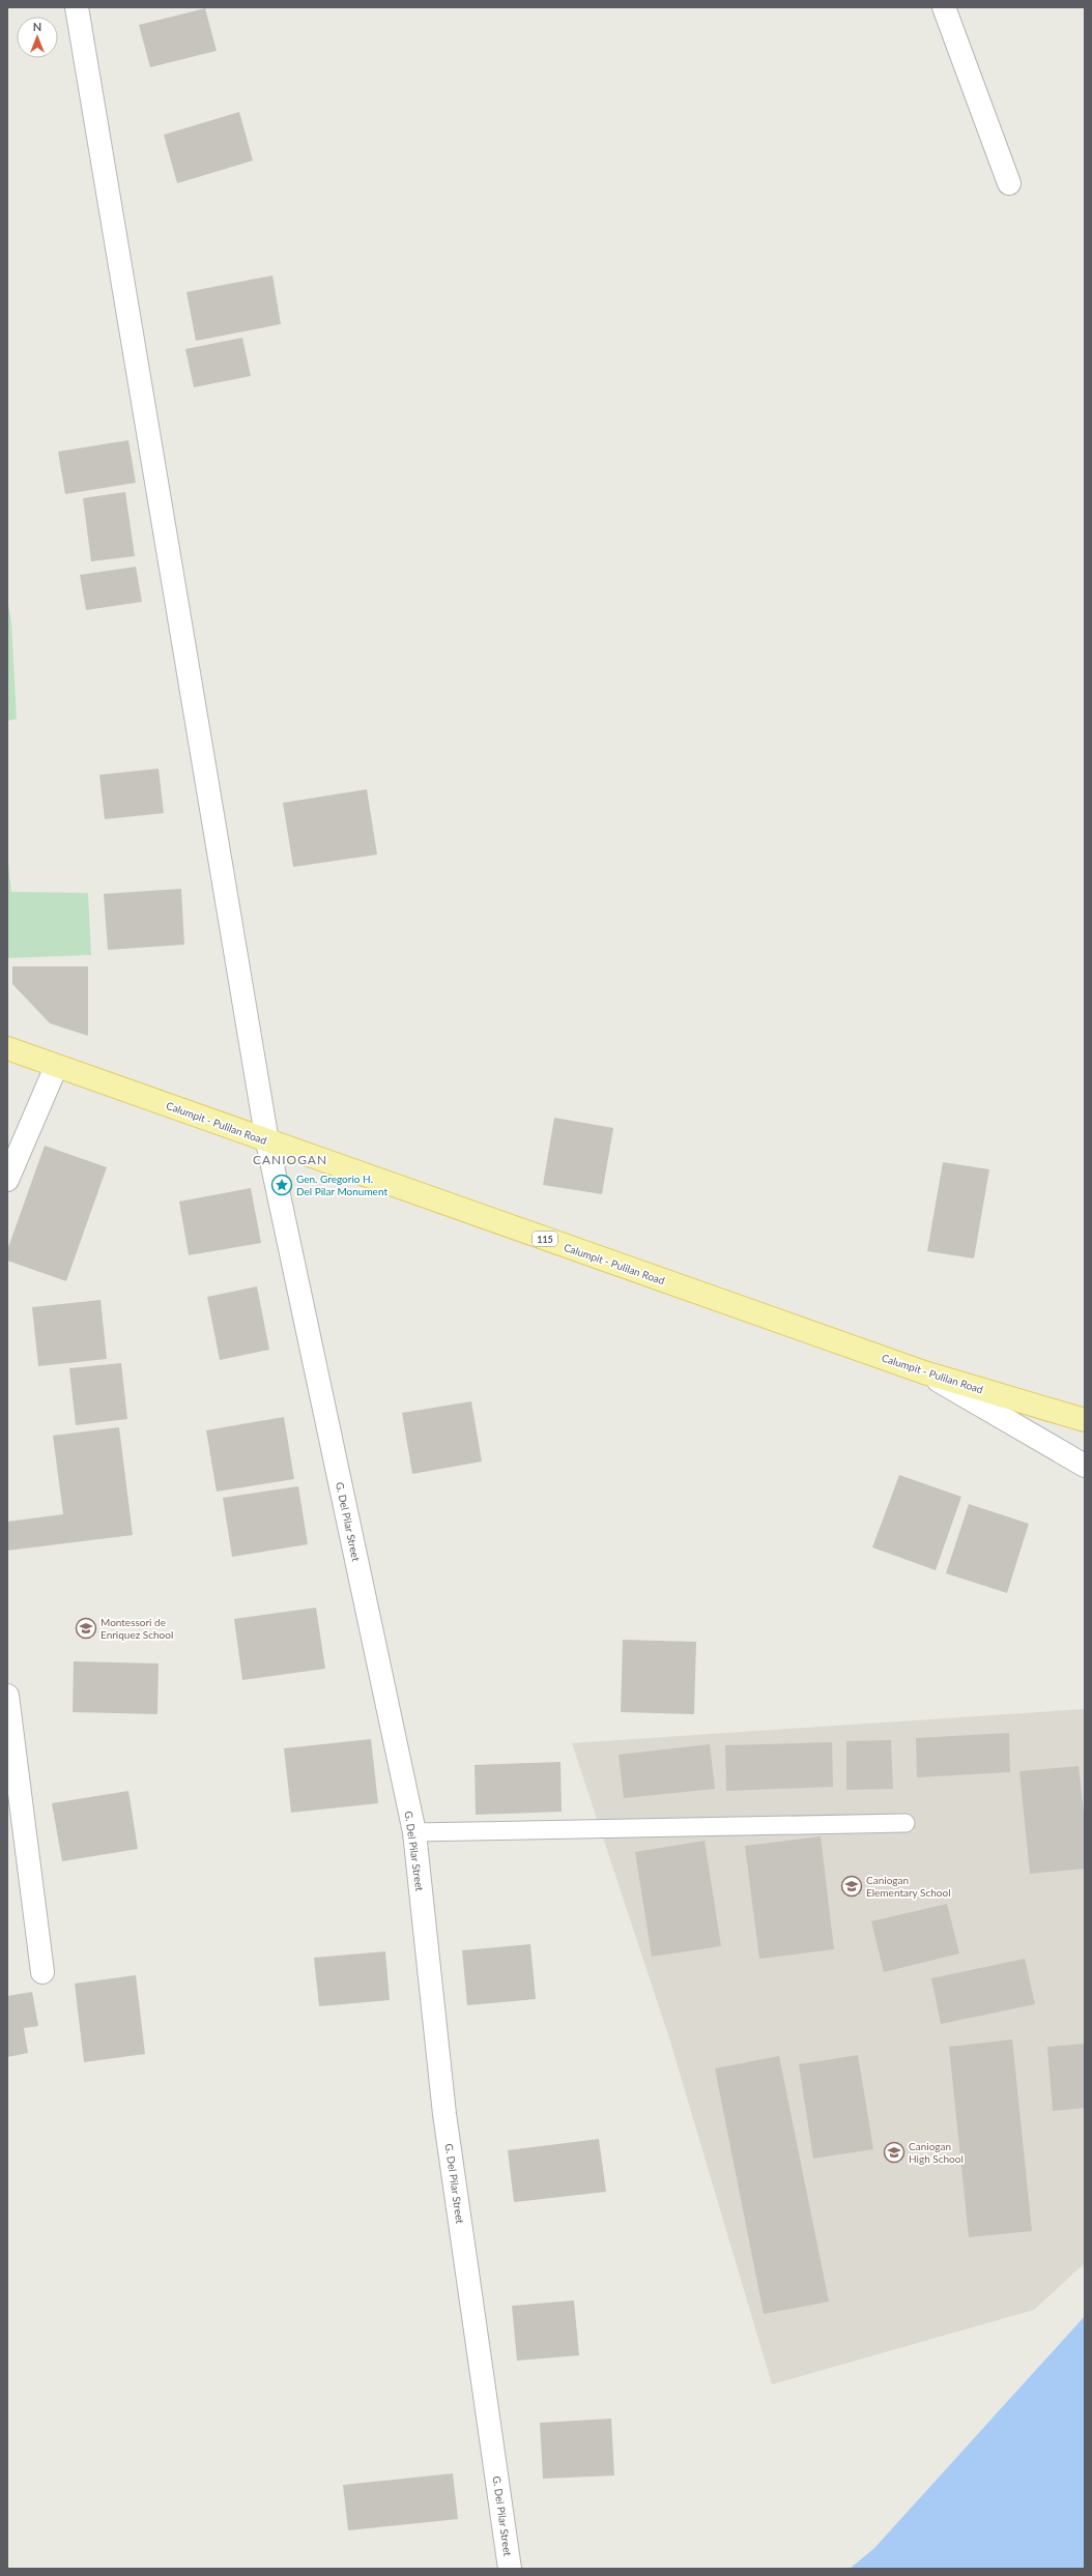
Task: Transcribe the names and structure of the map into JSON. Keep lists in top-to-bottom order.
{
  "streets": {
    "main road": ["Calumpit - Pulilan Road", "115"],
    "street": ["G. Del Pilar Street"]
  },
  "crossings": [
    ["Calumpit - Pulilan Road", "G. Del Pilar Street"]
  ],
  "districts": ["CANIOGAN"],
  "places": {
    "place": ["Gen. Gregorio H. Del Pilar Monument"],
    "school or university": ["Montessori de Enriquez School", "Caniogan Elementary School", "Caniogan High School"]
  },
  "north": "top"
}
